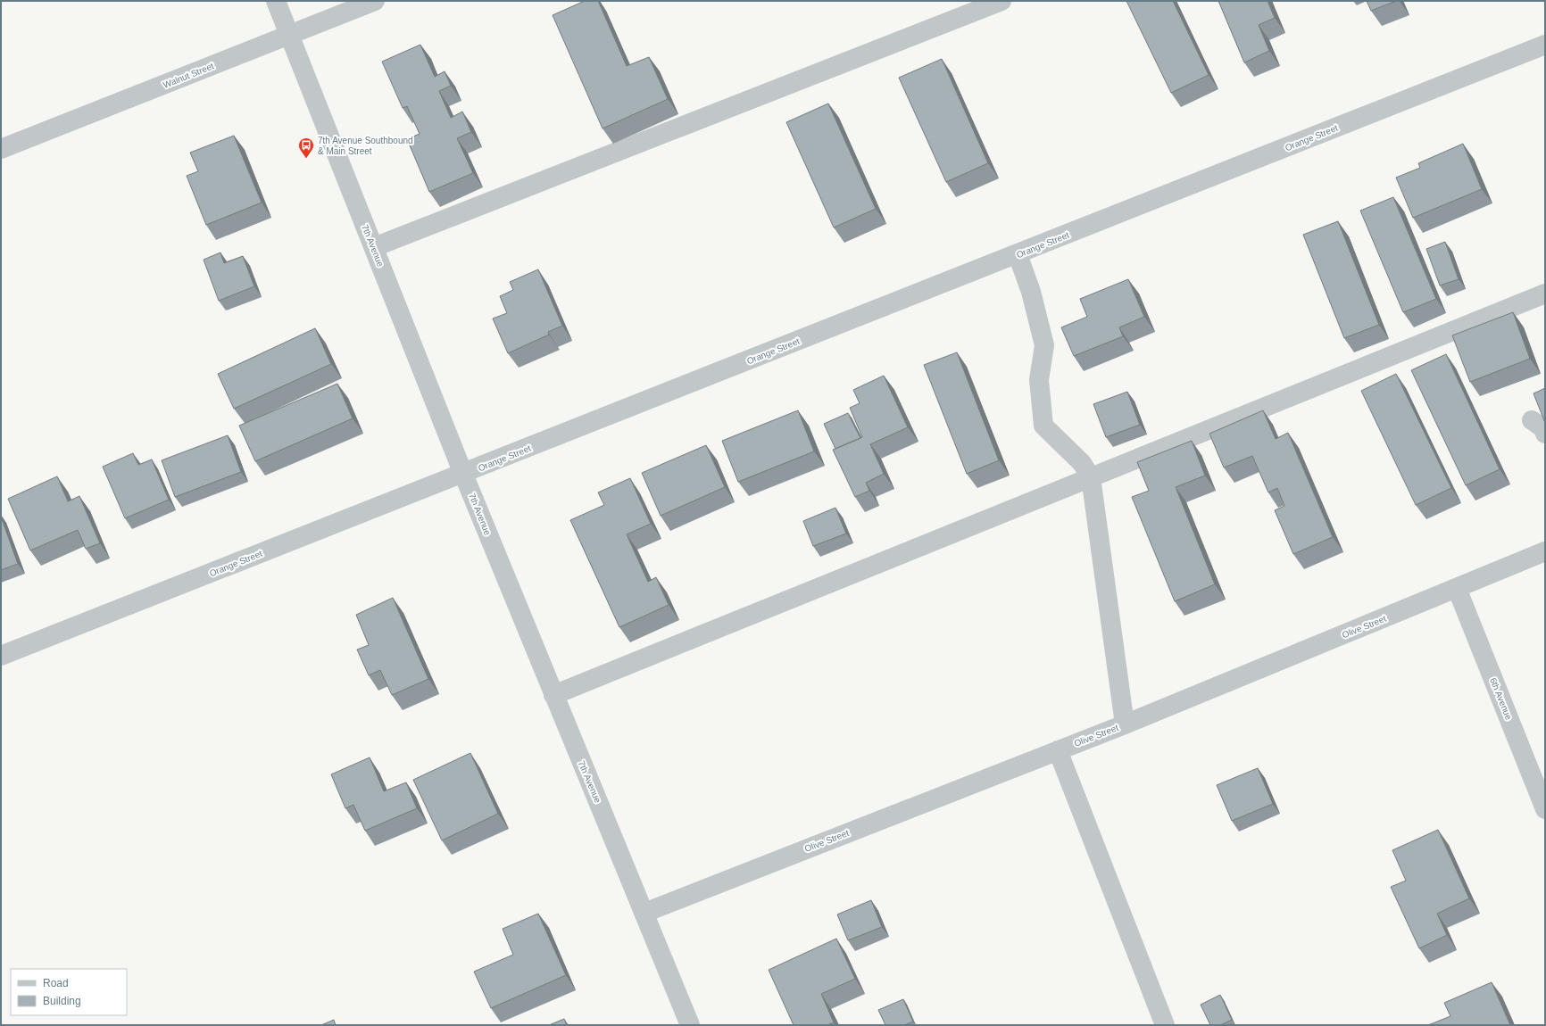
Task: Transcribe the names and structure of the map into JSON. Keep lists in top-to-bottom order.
{
  "streets": {
    "street": [
      "Walnut Street",
      "Orange Street",
      "7th Avenue",
      "Olive Street",
      "6th Avenue"
    ]
  },
  "crossings": [
    ["Walnut Street", "7th Avenue"],
    ["Orange Street", "7th Avenue"],
    ["7th Avenue", "Olive Street"],
    ["Olive Street", "6th Avenue"]
  ],
  "places": {
    "bus stop": ["7th Avenue Southbound & Main Street"]
  },
  "legend": ["Road", "Building"]
}
